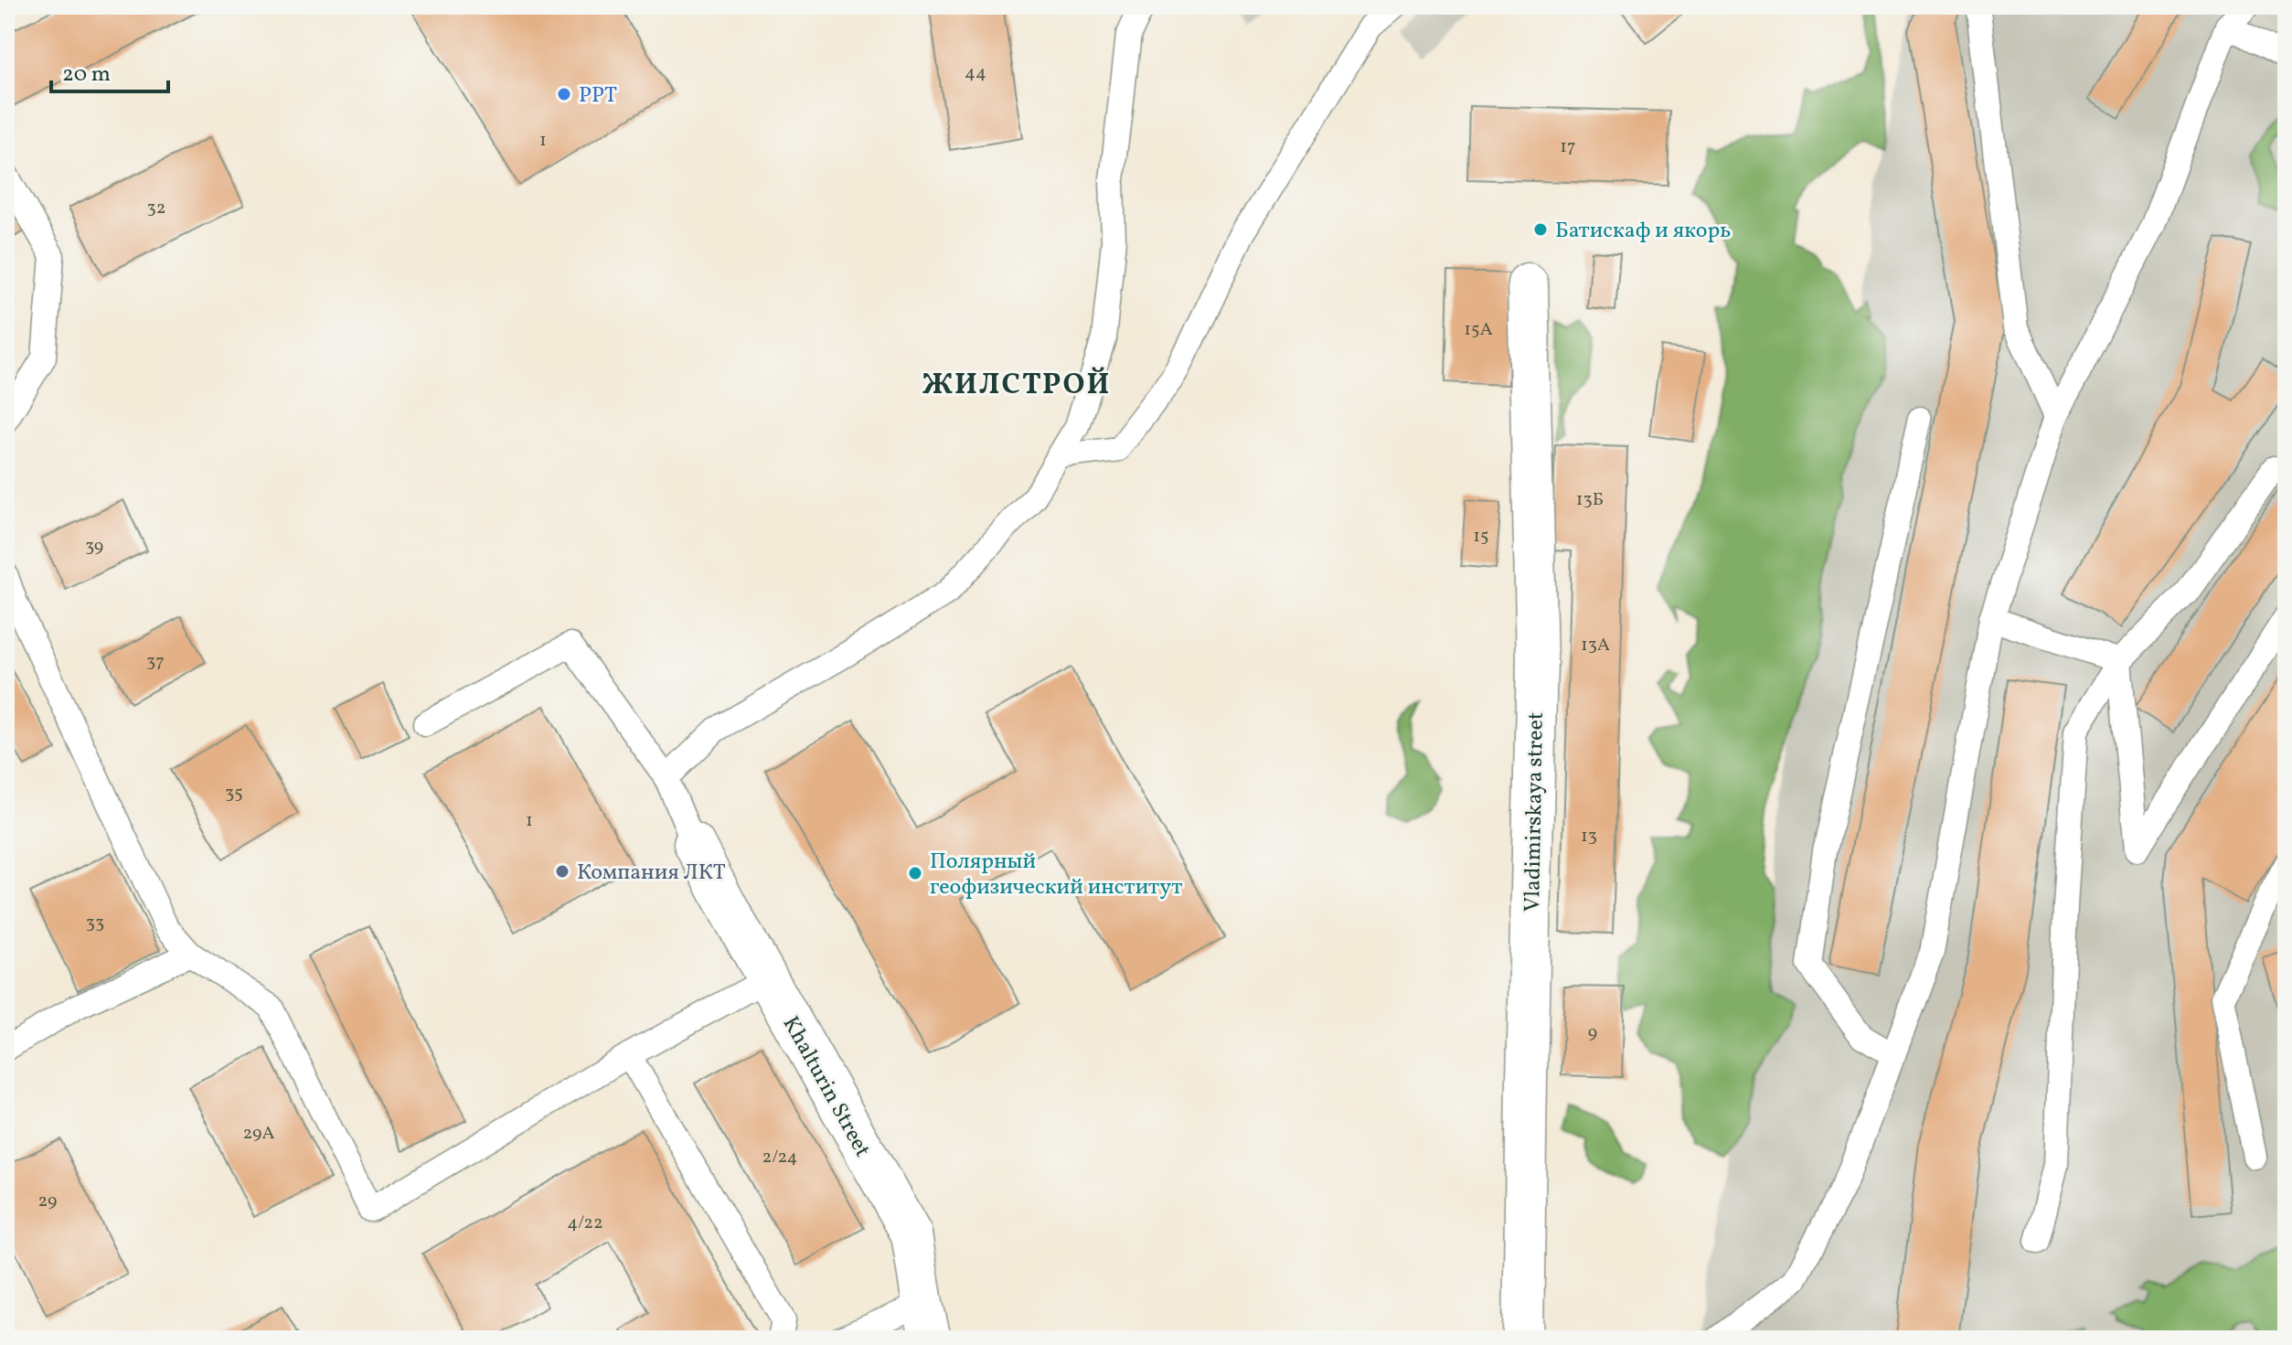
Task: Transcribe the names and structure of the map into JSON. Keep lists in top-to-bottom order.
{
  "streets": {
    "street": ["Vladimirskaya street", "Khalturin Street"]
  },
  "districts": ["ЖИЛСТРОЙ"],
  "places": [
    "РРТ",
    "Батискаф и якорь",
    "Компания ЛКТ",
    "Полярный геофизический институт"
  ],
  "house_numbers": [
    "44",
    "1",
    "17",
    "32",
    "15А",
    "13Б",
    "15",
    "39",
    "13А",
    "37",
    "35",
    "1",
    "13",
    "33",
    "9",
    "29А",
    "2/24",
    "29",
    "4/22"
  ],
  "scale_bar": "20 m"
}
